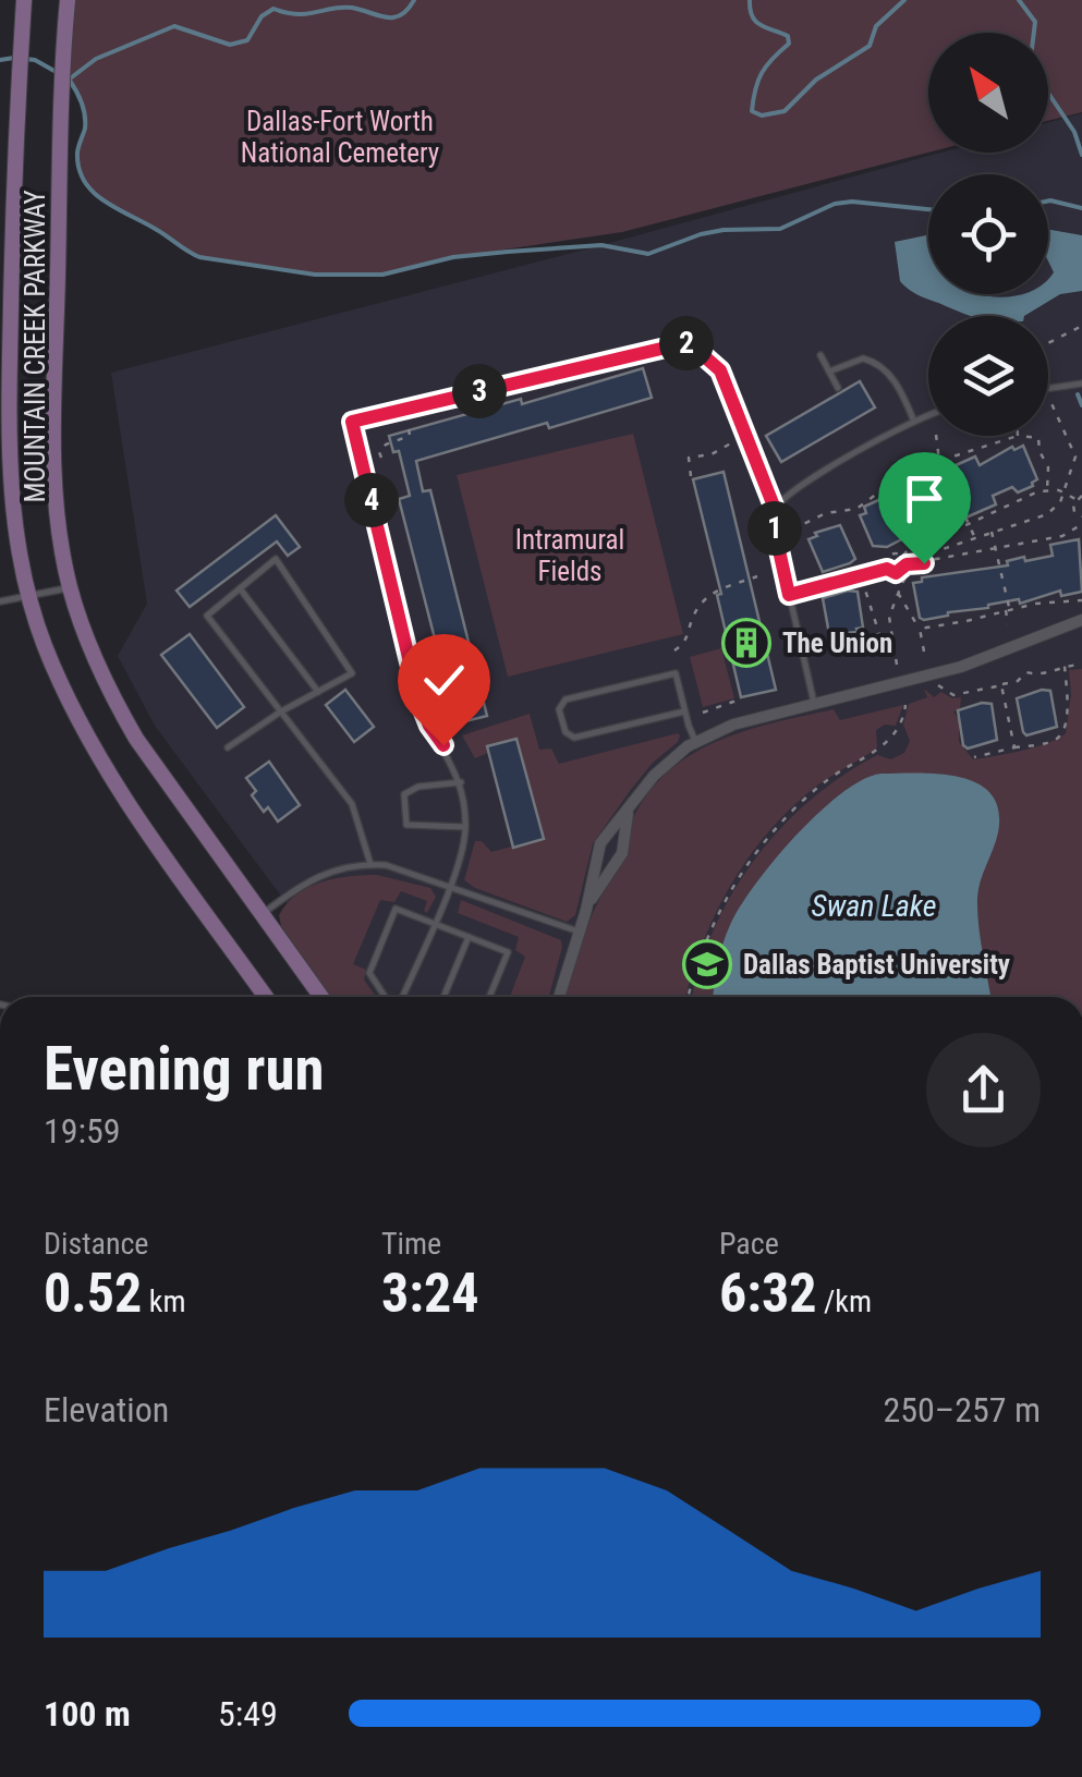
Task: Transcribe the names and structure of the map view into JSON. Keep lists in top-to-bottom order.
{
  "streets": {
    "main road": ["MOUNTAIN CREEK PARKWAY"]
  },
  "water": ["Swan Lake"],
  "parks": ["Dallas-Fort Worth National Cemetery", "Intramural Fields"],
  "places": {
    "building": ["The Union"],
    "school or university": ["Dallas Baptist University"]
  },
  "north": "top left",
  "page": {
    "pins": [
      "2",
      "3",
      "4",
      "1"
    ],
    "heading": ["Evening run", "19:59"],
    "stats": [
      ["Distance", "0.52 km"],
      ["Time", "3:24"],
      ["Pace", "6:32 /km"]
    ],
    "chart": ["Elevation", "250–257 m"],
    "list": [
      {
        "name": "100 m",
        "note": "5:49"
      }
    ]
  }
}
